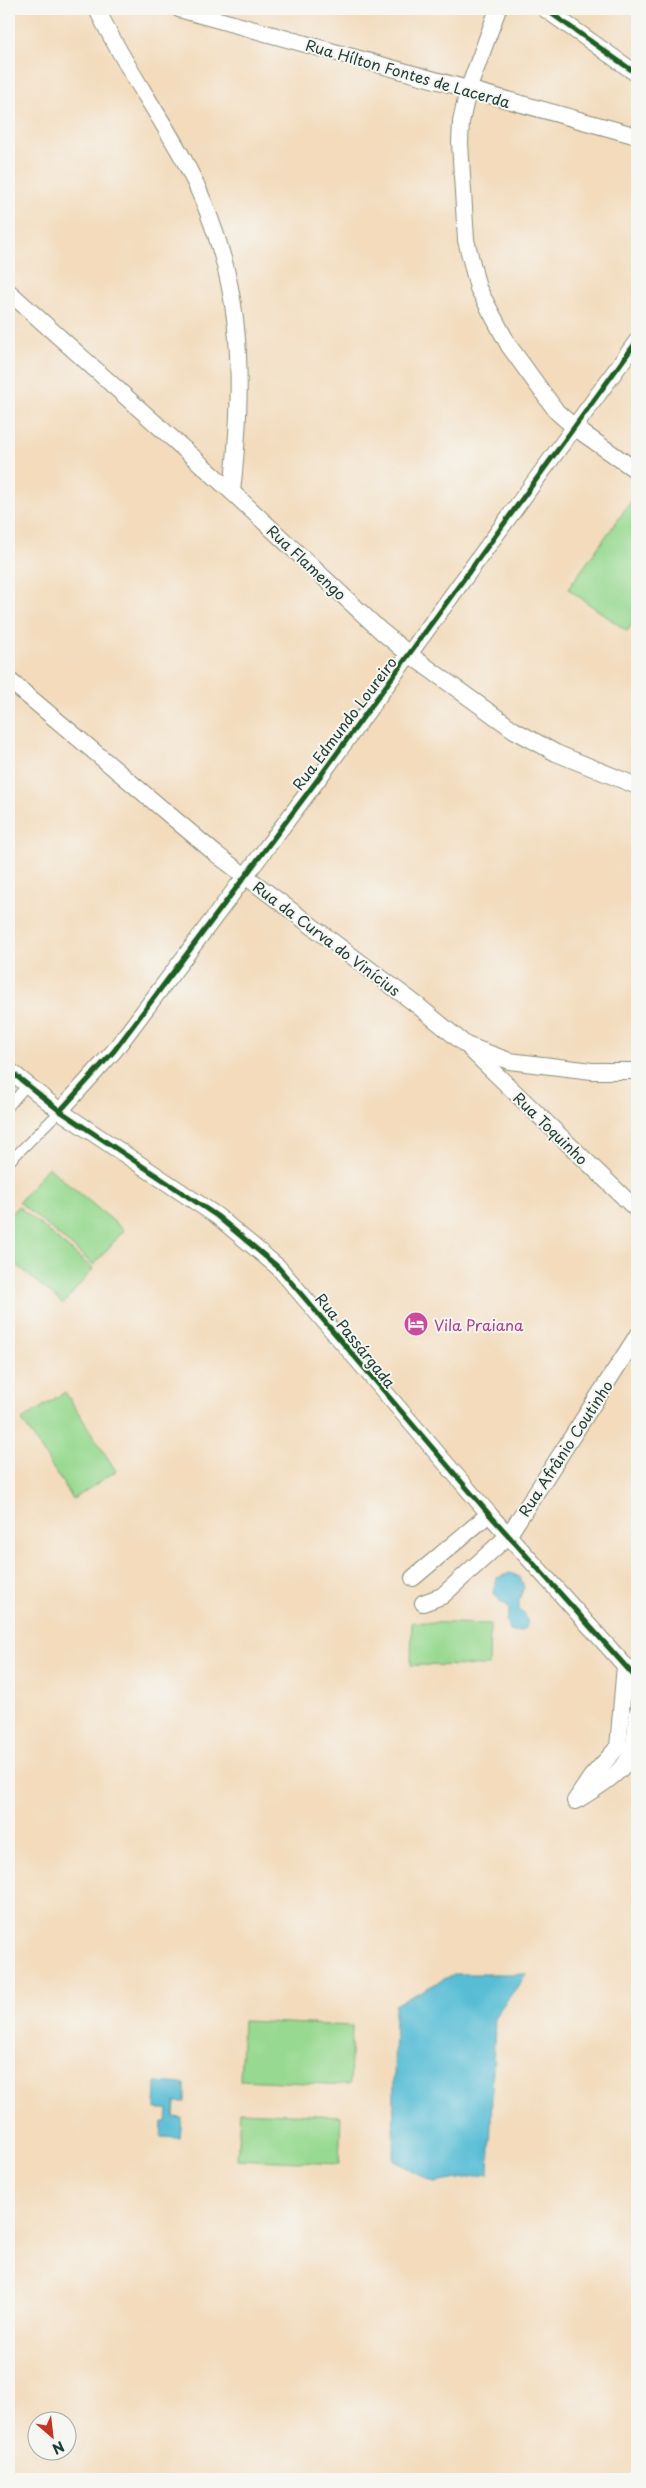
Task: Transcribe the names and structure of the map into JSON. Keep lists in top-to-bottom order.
{
  "streets": {
    "street": [
      "Rua Hílton Fontes de Lacerda",
      "Rua Flamengo",
      "Rua Edmundo Loureiro",
      "Rua da Curva do Vinícius",
      "Rua Toquinho",
      "Rua Passárgada",
      "Rua Afrânio Coutinho"
    ]
  },
  "crossings": [
    ["Rua Flamengo", "Rua Edmundo Loureiro"],
    ["Rua Edmundo Loureiro", "Rua da Curva do Vinícius"],
    ["Rua Edmundo Loureiro", "Rua Passárgada"],
    ["Rua da Curva do Vinícius", "Rua Toquinho"],
    ["Rua Passárgada", "Rua Afrânio Coutinho"]
  ],
  "places": {
    "hotel": ["Vila Praiana"]
  },
  "north": "bottom right"
}
